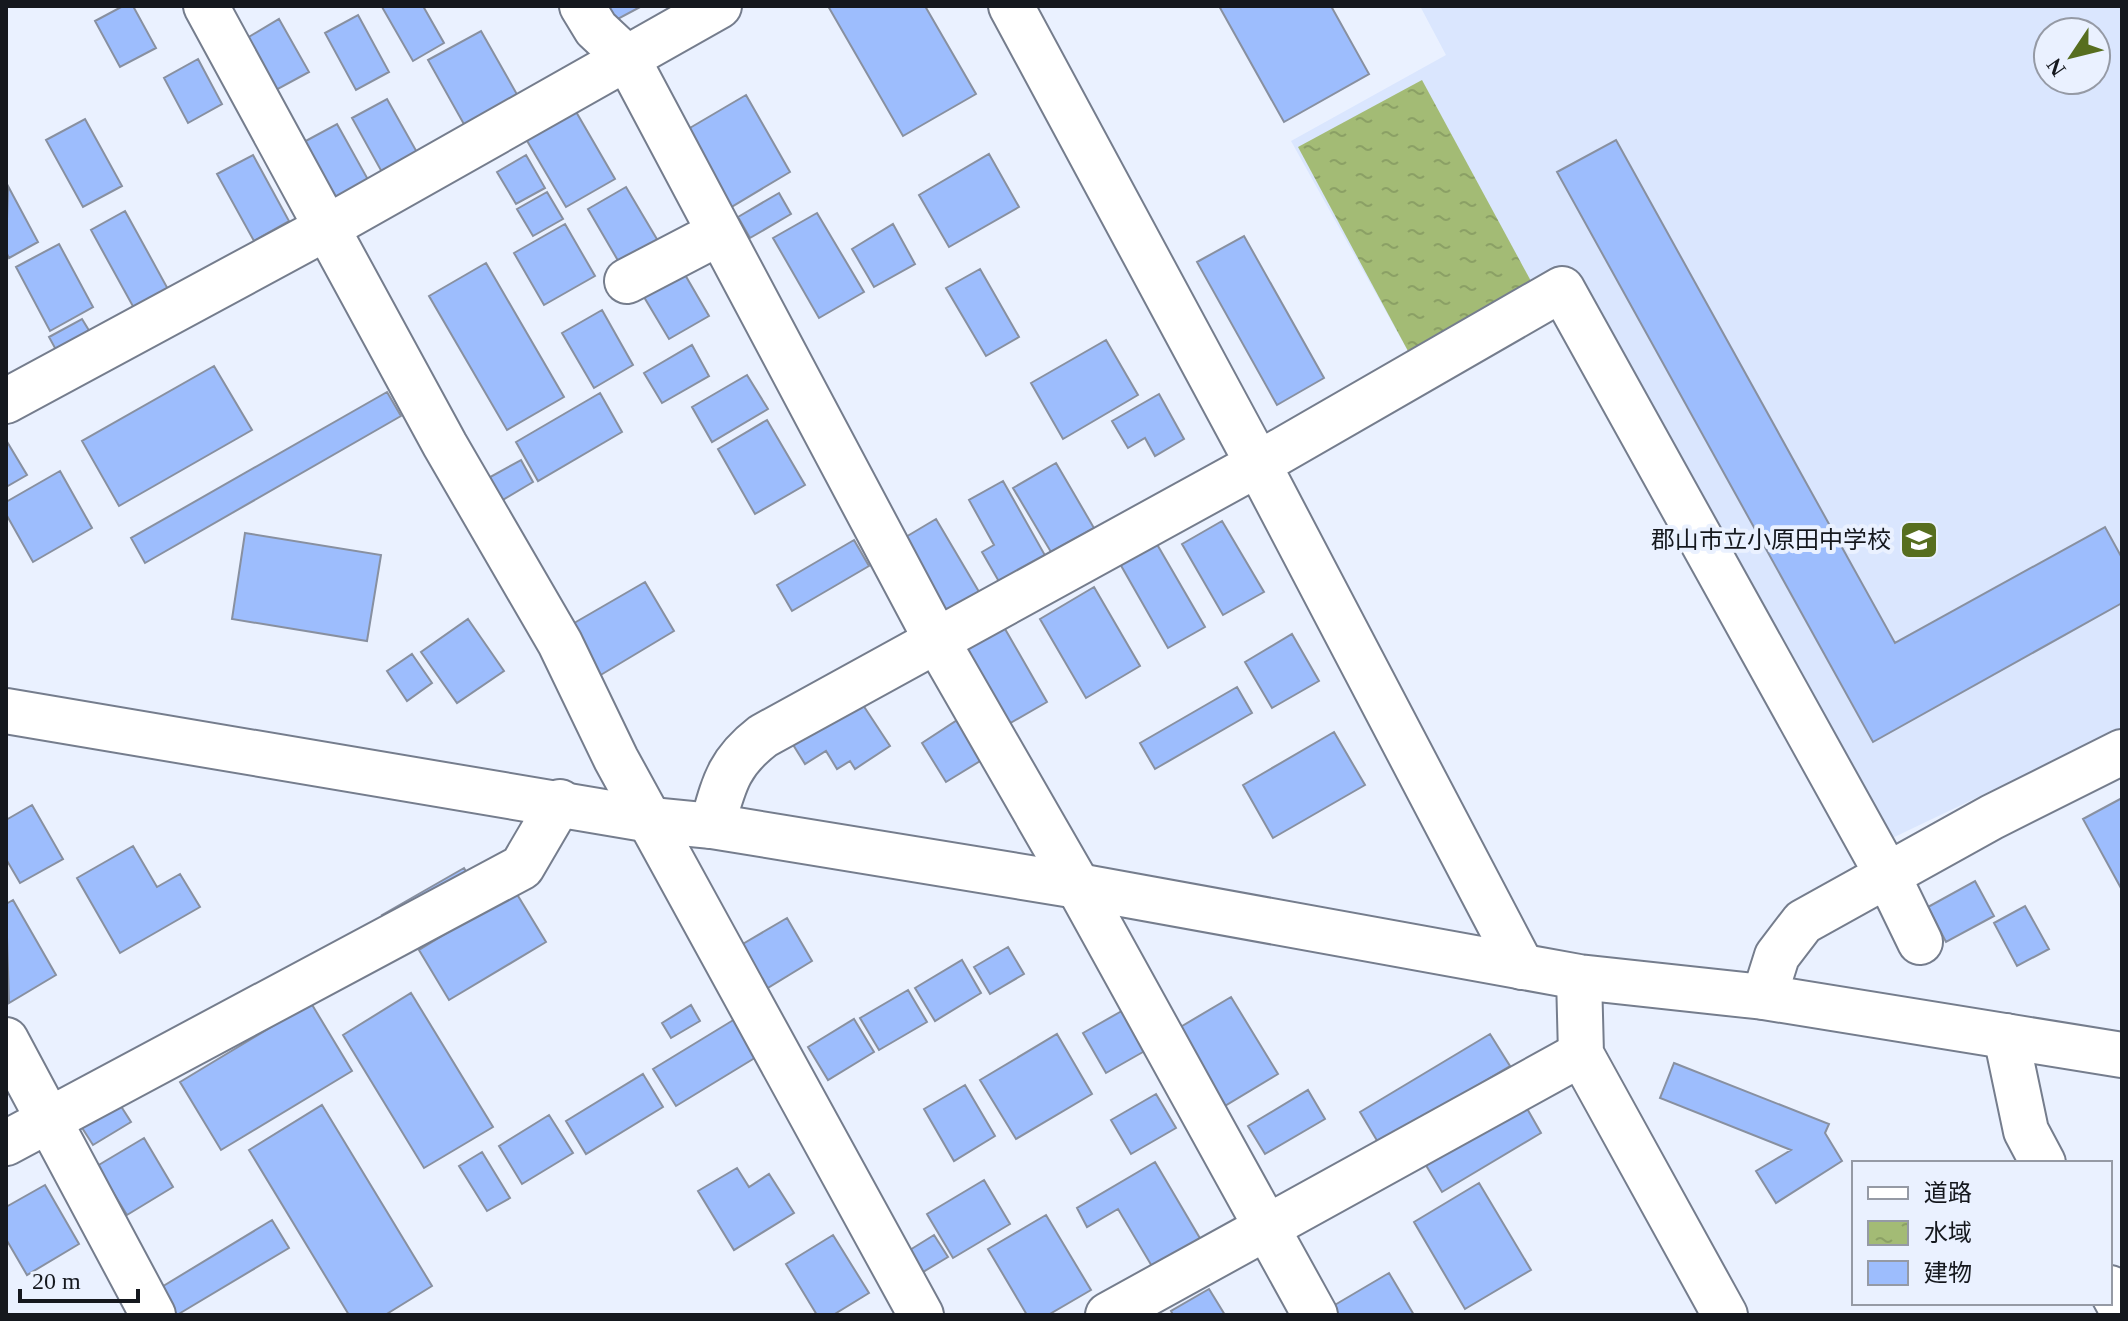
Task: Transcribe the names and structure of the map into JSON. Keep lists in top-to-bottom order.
{
  "places": {
    "school or university": ["郡山市立小原田中学校"]
  },
  "legend": ["道路", "水域", "建物"],
  "scale_bar": "20 m",
  "north": "bottom left"
}
